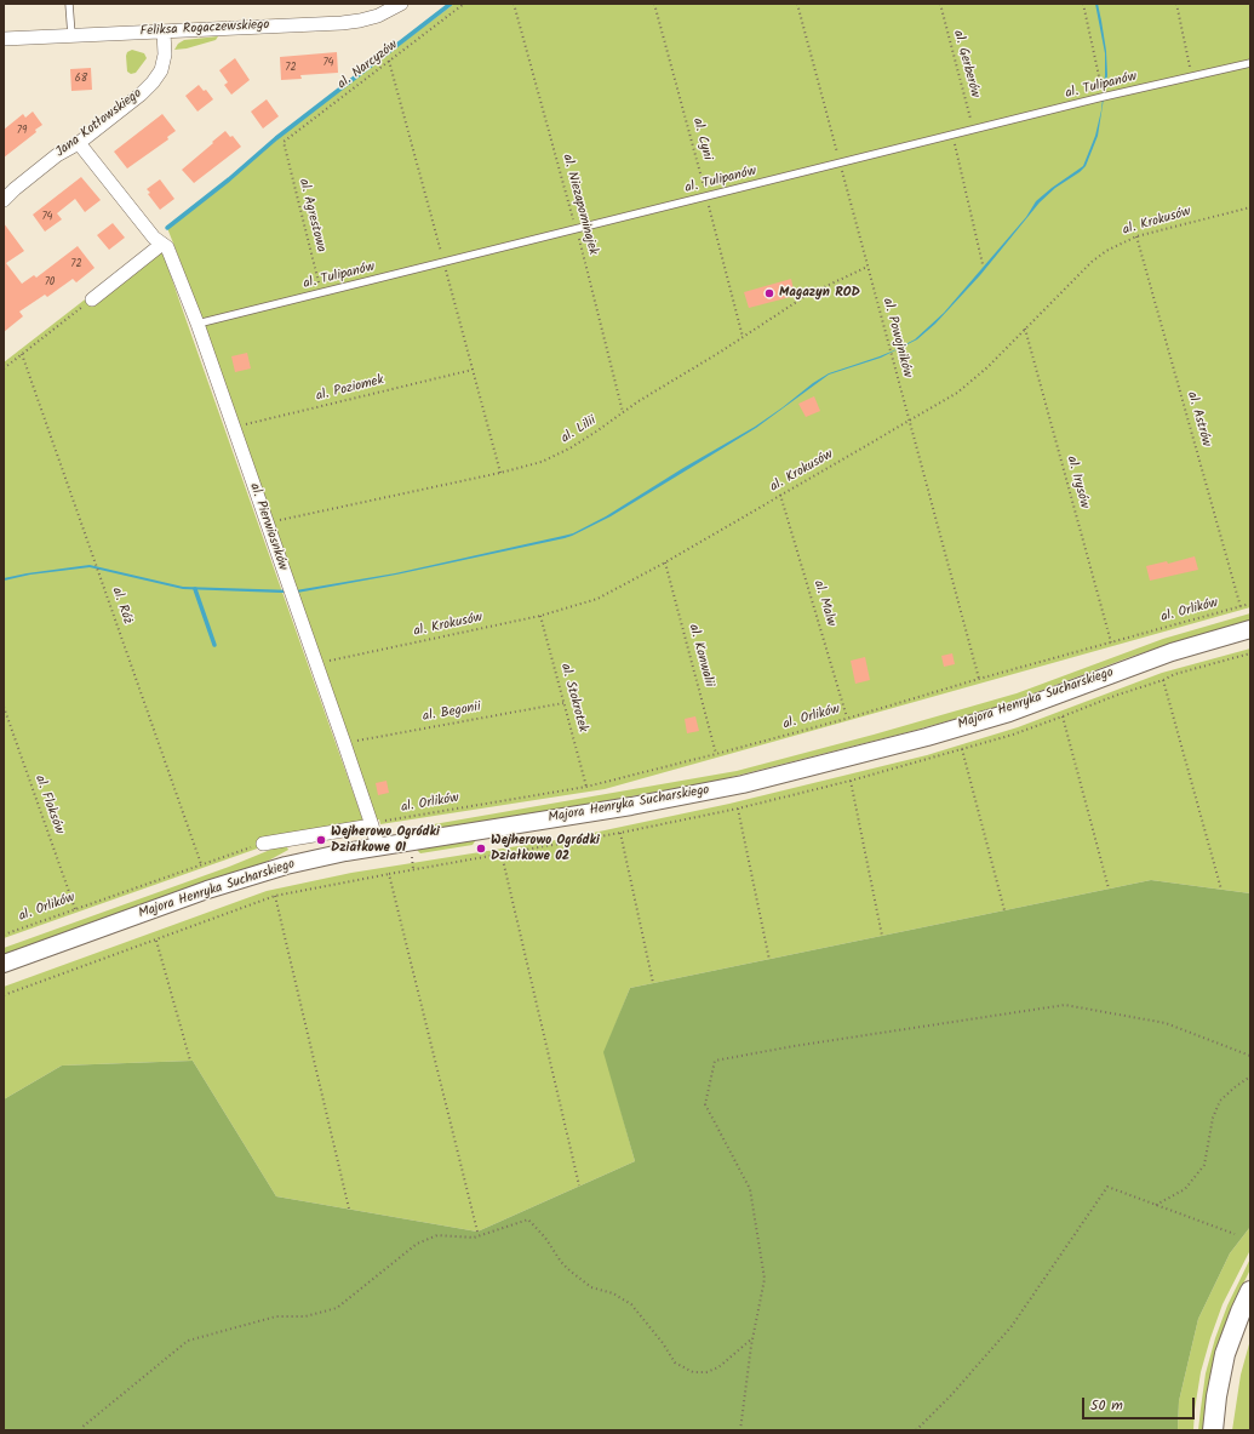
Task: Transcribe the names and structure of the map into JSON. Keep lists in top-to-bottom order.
{
  "streets": {
    "street": [
      "Feliksa Rogaczewskiego",
      "Jana Kotłowskiego",
      "al. Pierwiosnków",
      "Majora Henryka Sucharskiego"
    ],
    "lane": ["al. Tulipanów"],
    "path": [
      "al. Gerberów",
      "al. Narcyzów",
      "al. Cyni",
      "al. Niezapominajek",
      "al. Agrestowa",
      "al. Krokusów",
      "al. Powojników",
      "al. Poziomek",
      "al. Astrów",
      "al. Lilii",
      "al. Irysów",
      "al. Malw",
      "al. Róż",
      "al. Orlików",
      "al. Konwalii",
      "al. Stokrotek",
      "al. Begonii",
      "al. Floksów"
    ]
  },
  "crossings": [
    ["Feliksa Rogaczewskiego", "Jana Kotłowskiego"],
    ["al. Gerberów", "al. Tulipanów"],
    ["al. Narcyzów", "al. Agrestowa"],
    ["al. Tulipanów", "al. Cyni"],
    ["al. Tulipanów", "al. Niezapominajek"],
    ["al. Tulipanów", "al. Agrestowa"],
    ["al. Tulipanów", "al. Powojników"],
    ["al. Tulipanów", "al. Pierwiosnków"],
    ["Jana Kotłowskiego", "al. Pierwiosnków"],
    ["al. Cyni", "al. Lilii"],
    ["al. Niezapominajek", "al. Lilii"],
    ["al. Krokusów", "al. Powojników"],
    ["al. Krokusów", "al. Astrów"],
    ["al. Krokusów", "al. Irysów"],
    ["al. Krokusów", "al. Pierwiosnków"],
    ["al. Krokusów", "al. Malw"],
    ["al. Krokusów", "al. Konwalii"],
    ["al. Krokusów", "al. Stokrotek"],
    ["al. Powojników", "al. Lilii"],
    ["al. Powojników", "al. Orlików"],
    ["al. Poziomek", "al. Pierwiosnków"],
    ["al. Astrów", "al. Orlików"],
    ["al. Lilii", "al. Pierwiosnków"],
    ["al. Irysów", "al. Orlików"],
    ["al. Pierwiosnków", "al. Orlików"],
    ["al. Pierwiosnków", "Majora Henryka Sucharskiego"],
    ["al. Pierwiosnków", "al. Begonii"],
    ["al. Malw", "al. Orlików"],
    ["al. Róż", "al. Orlików"],
    ["al. Orlików", "al. Konwalii"],
    ["al. Orlików", "al. Stokrotek"],
    ["al. Orlików", "al. Floksów"],
    ["al. Stokrotek", "al. Begonii"]
  ],
  "places": ["Magazyn ROD", "Wejherowo Ogródki Działkowe 01", "Wejherowo Ogródki Działkowe 02"],
  "house_numbers": [
    "74",
    "72",
    "68",
    "79",
    "74",
    "72",
    "70"
  ],
  "scale_bar": "50 m"
}
